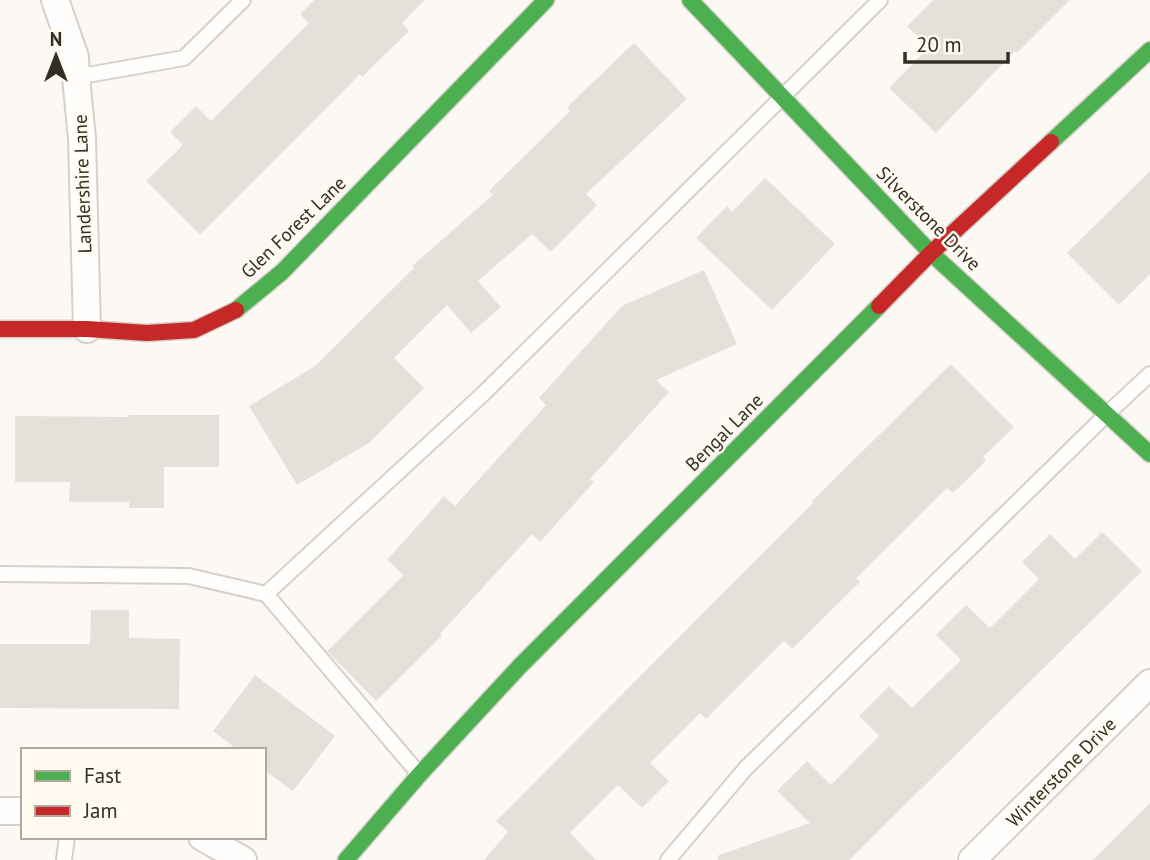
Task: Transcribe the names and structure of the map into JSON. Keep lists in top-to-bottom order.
{
  "streets": {
    "street": [
      "Landershire Lane",
      "Silverstone Drive",
      "Glen Forest Lane",
      "Bengal Lane",
      "Winterstone Drive"
    ]
  },
  "crossings": [
    ["Landershire Lane", "Glen Forest Lane"],
    ["Silverstone Drive", "Bengal Lane"]
  ],
  "legend": ["Fast", "Jam"],
  "scale_bar": "20 m",
  "north": "top"
}
